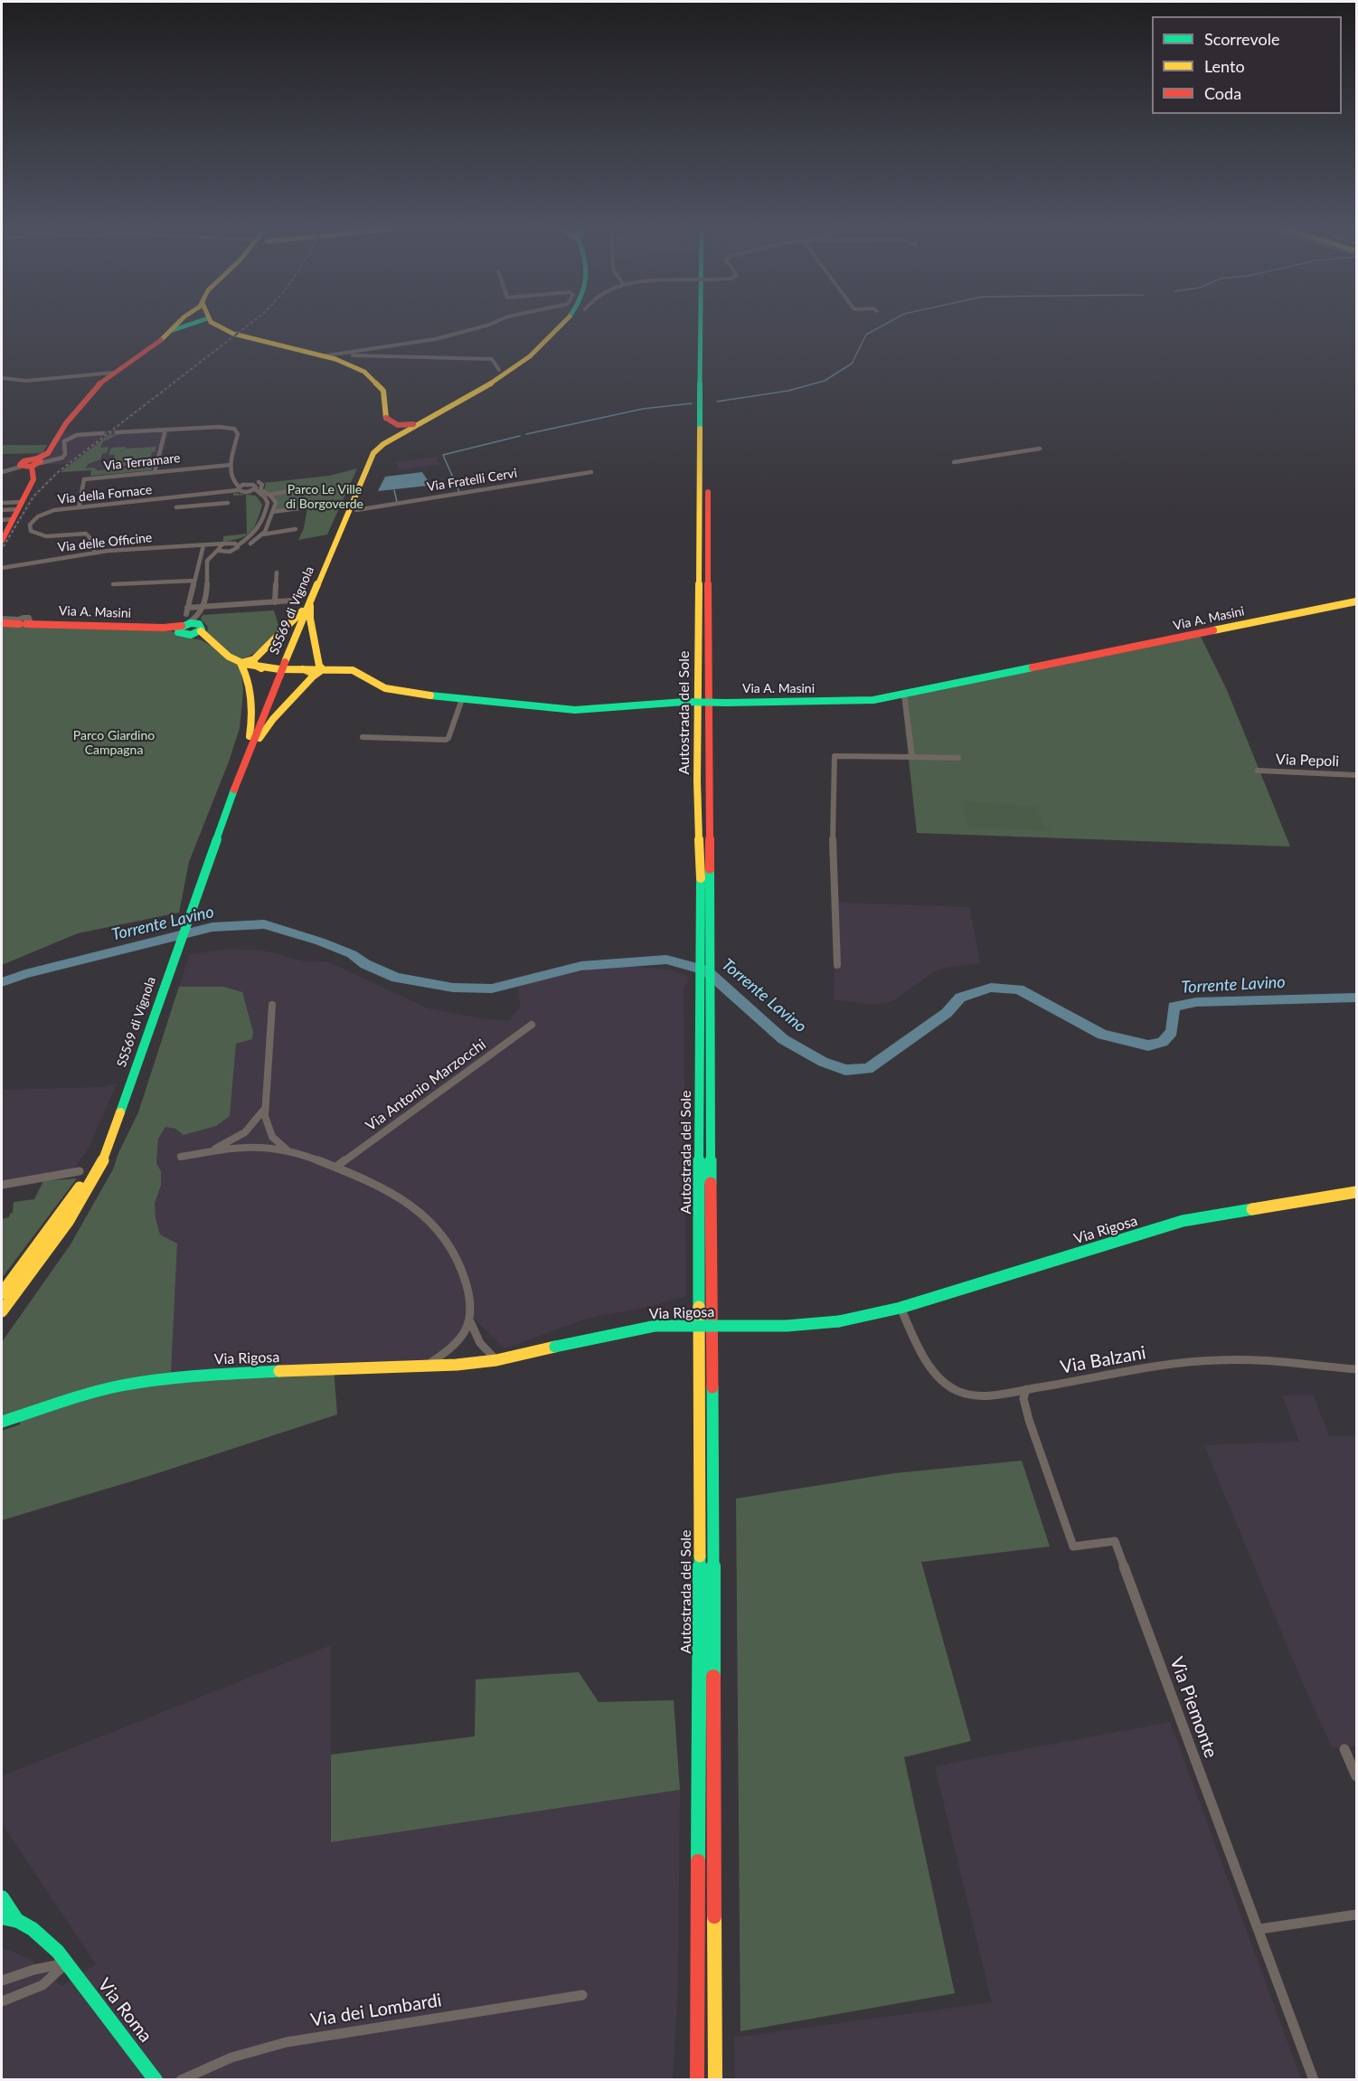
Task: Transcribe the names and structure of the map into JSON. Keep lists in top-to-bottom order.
{
  "streets": {
    "main road": [
      "SS569 di Vignola",
      "Via A. Masini",
      "Autostrada del Sole",
      "Via Rigosa",
      "Via Roma"
    ],
    "street": [
      "Via Terramare",
      "Via Fratelli Cervi",
      "Via della Fornace",
      "Via delle Officine",
      "Via Pepoli",
      "Via Antonio Marzocchi",
      "Via Balzani",
      "Via Piemonte",
      "Via dei Lombardi"
    ]
  },
  "crossings": [
    ["Via Terramare", "Via della Fornace"],
    ["Via della Fornace", "Via delle Officine"],
    ["Via Rigosa", "Via Balzani"],
    ["Via Balzani", "Via Piemonte"]
  ],
  "water": ["Torrente Lavino"],
  "parks": ["Parco Le Ville di Borgoverde", "Parco Giardino Campagna"],
  "legend": ["Scorrevole", "Lento", "Coda"]
}
